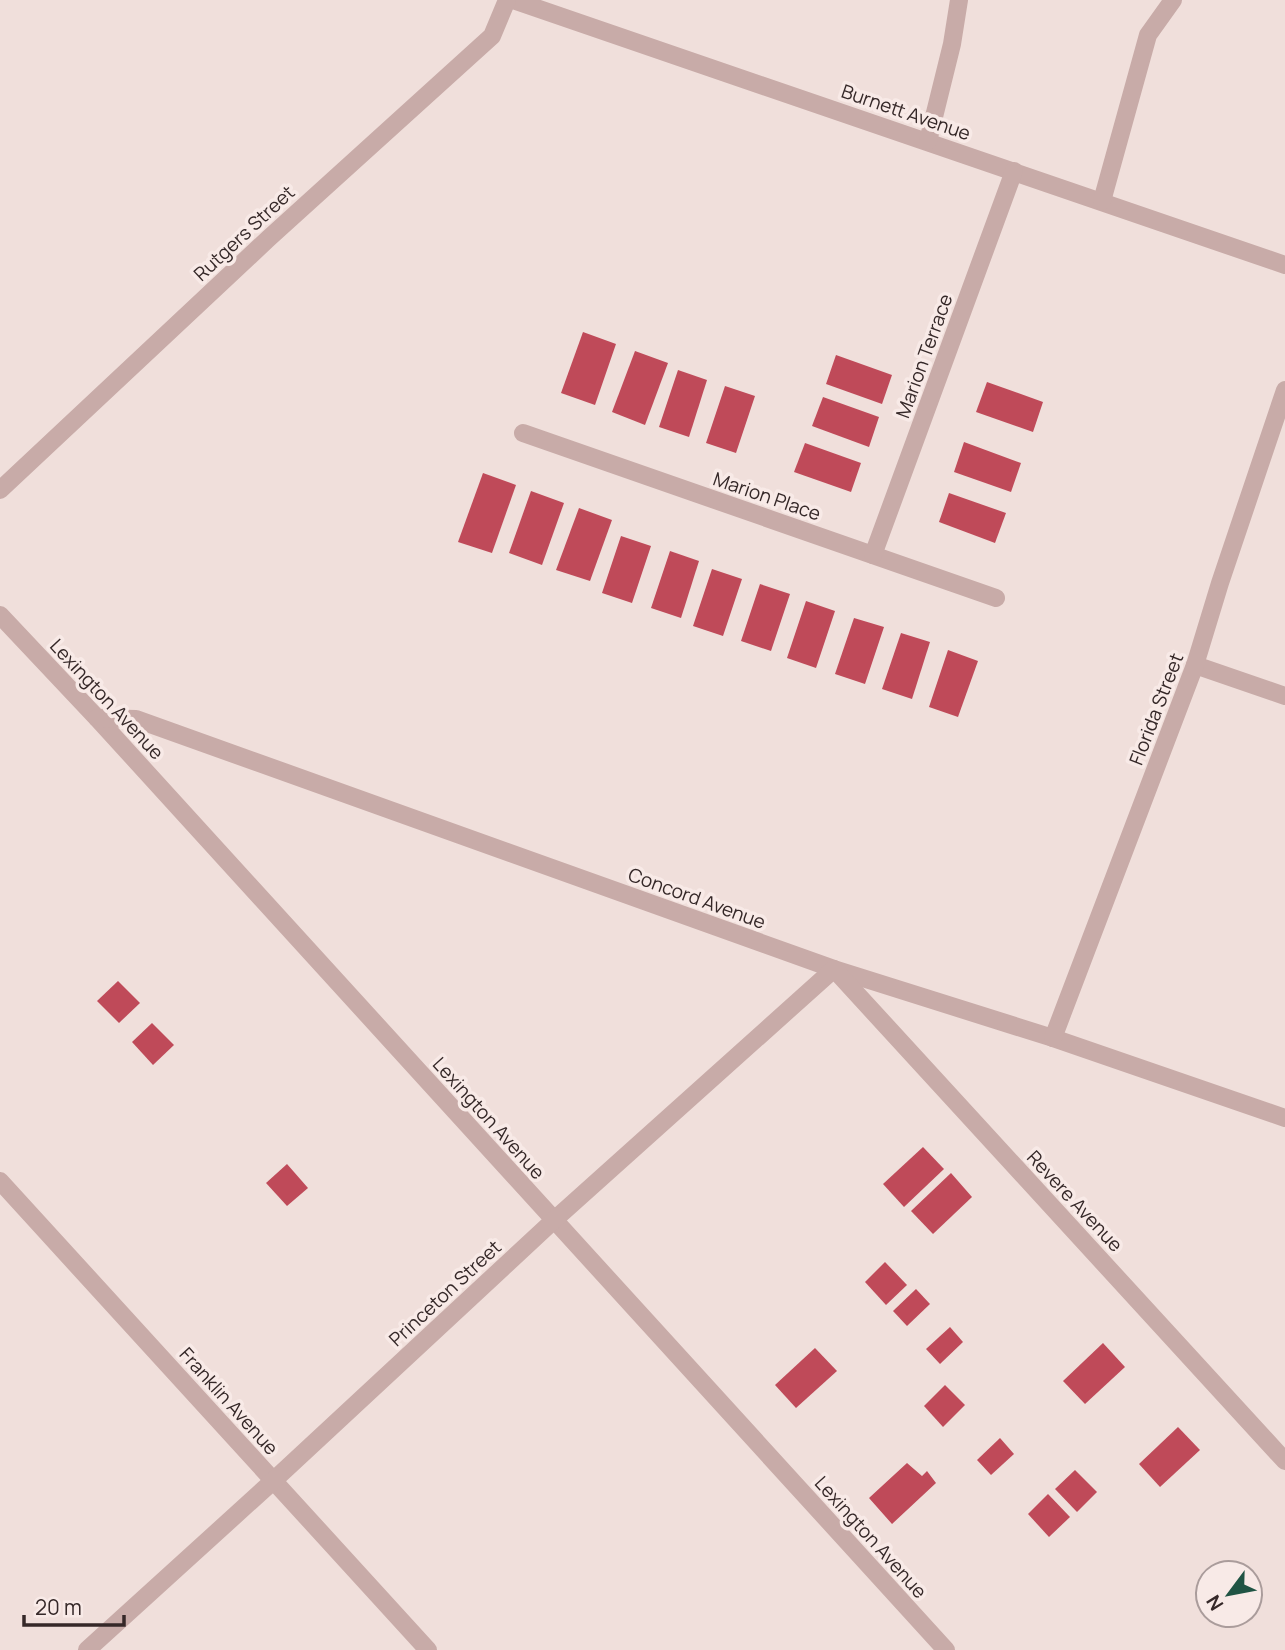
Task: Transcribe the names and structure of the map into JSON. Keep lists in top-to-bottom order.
{
  "streets": {
    "street": [
      "Burnett Avenue",
      "Rutgers Street",
      "Marion Terrace",
      "Marion Place",
      "Lexington Avenue",
      "Florida Street",
      "Concord Avenue",
      "Revere Avenue",
      "Princeton Street",
      "Franklin Avenue"
    ]
  },
  "crossings": [
    ["Burnett Avenue", "Marion Terrace"],
    ["Marion Terrace", "Marion Place"],
    ["Lexington Avenue", "Concord Avenue"],
    ["Lexington Avenue", "Princeton Street"],
    ["Florida Street", "Concord Avenue"],
    ["Concord Avenue", "Revere Avenue"],
    ["Concord Avenue", "Princeton Street"],
    ["Revere Avenue", "Princeton Street"],
    ["Princeton Street", "Franklin Avenue"]
  ],
  "scale_bar": "20 m",
  "north": "bottom left"
}
